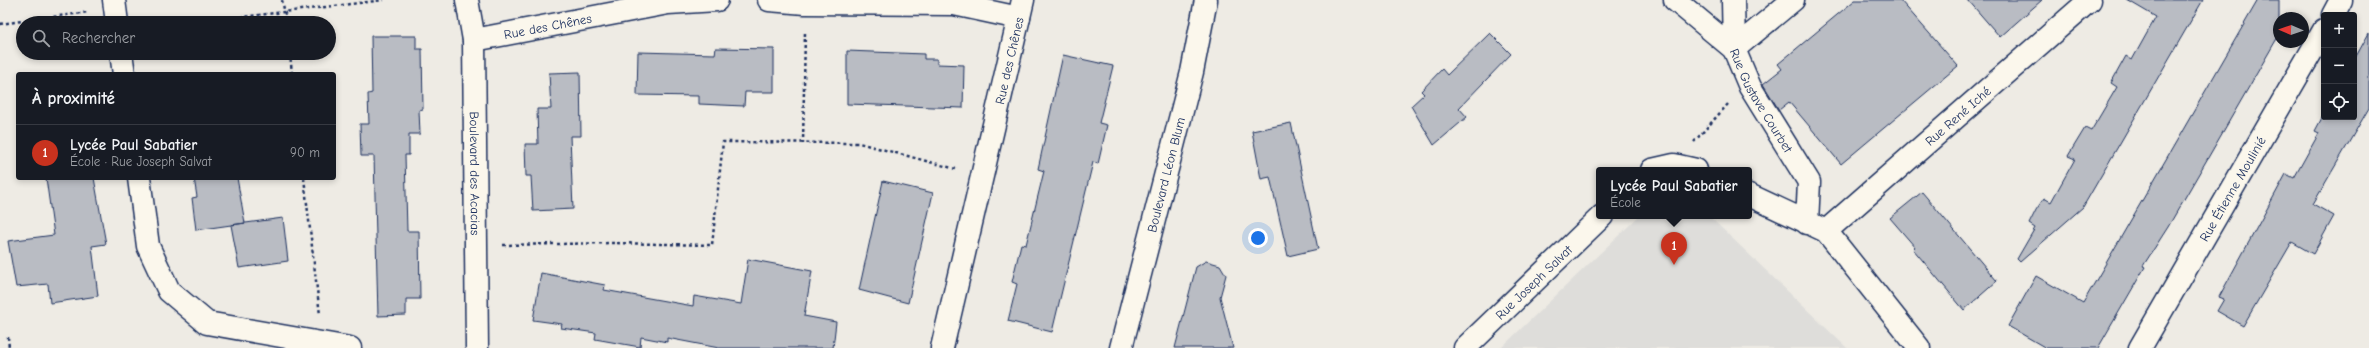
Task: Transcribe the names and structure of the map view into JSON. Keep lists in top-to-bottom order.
{
  "streets": {
    "street": [
      "Rue des Chênes",
      "Rue Gustave Courbet",
      "Rue René Iché",
      "Boulevard des Acacias",
      "Boulevard Léon Blum",
      "Rue Étienne Moulinié",
      "Rue Joseph Salvat"
    ]
  },
  "crossings": [
    ["Rue des Chênes", "Boulevard des Acacias"],
    ["Rue Gustave Courbet", "Rue René Iché"]
  ],
  "north": "left",
  "page": {
    "map_buttons": ["+", "−"],
    "search": "Rechercher",
    "heading": "À proximité",
    "list": [
      {
        "mark": "1",
        "name": "Lycée Paul Sabatier",
        "note": "École · Rue Joseph Salvat",
        "value": "90 m"
      }
    ],
    "popup": ["Lycée Paul Sabatier", "École"],
    "pins": "1"
  }
}
